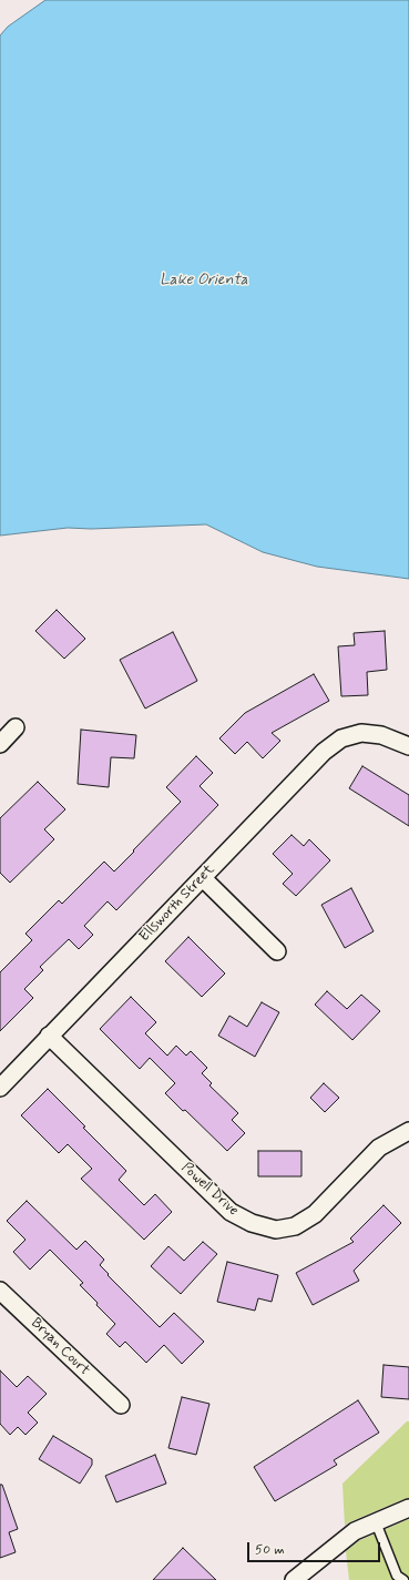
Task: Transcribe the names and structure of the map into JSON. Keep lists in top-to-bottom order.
{
  "streets": {
    "street": ["Ellsworth Street", "Powell Drive", "Bryan Court"]
  },
  "crossings": [
    ["Ellsworth Street", "Powell Drive"]
  ],
  "water": ["Lake Orienta"],
  "scale_bar": "50 m"
}
